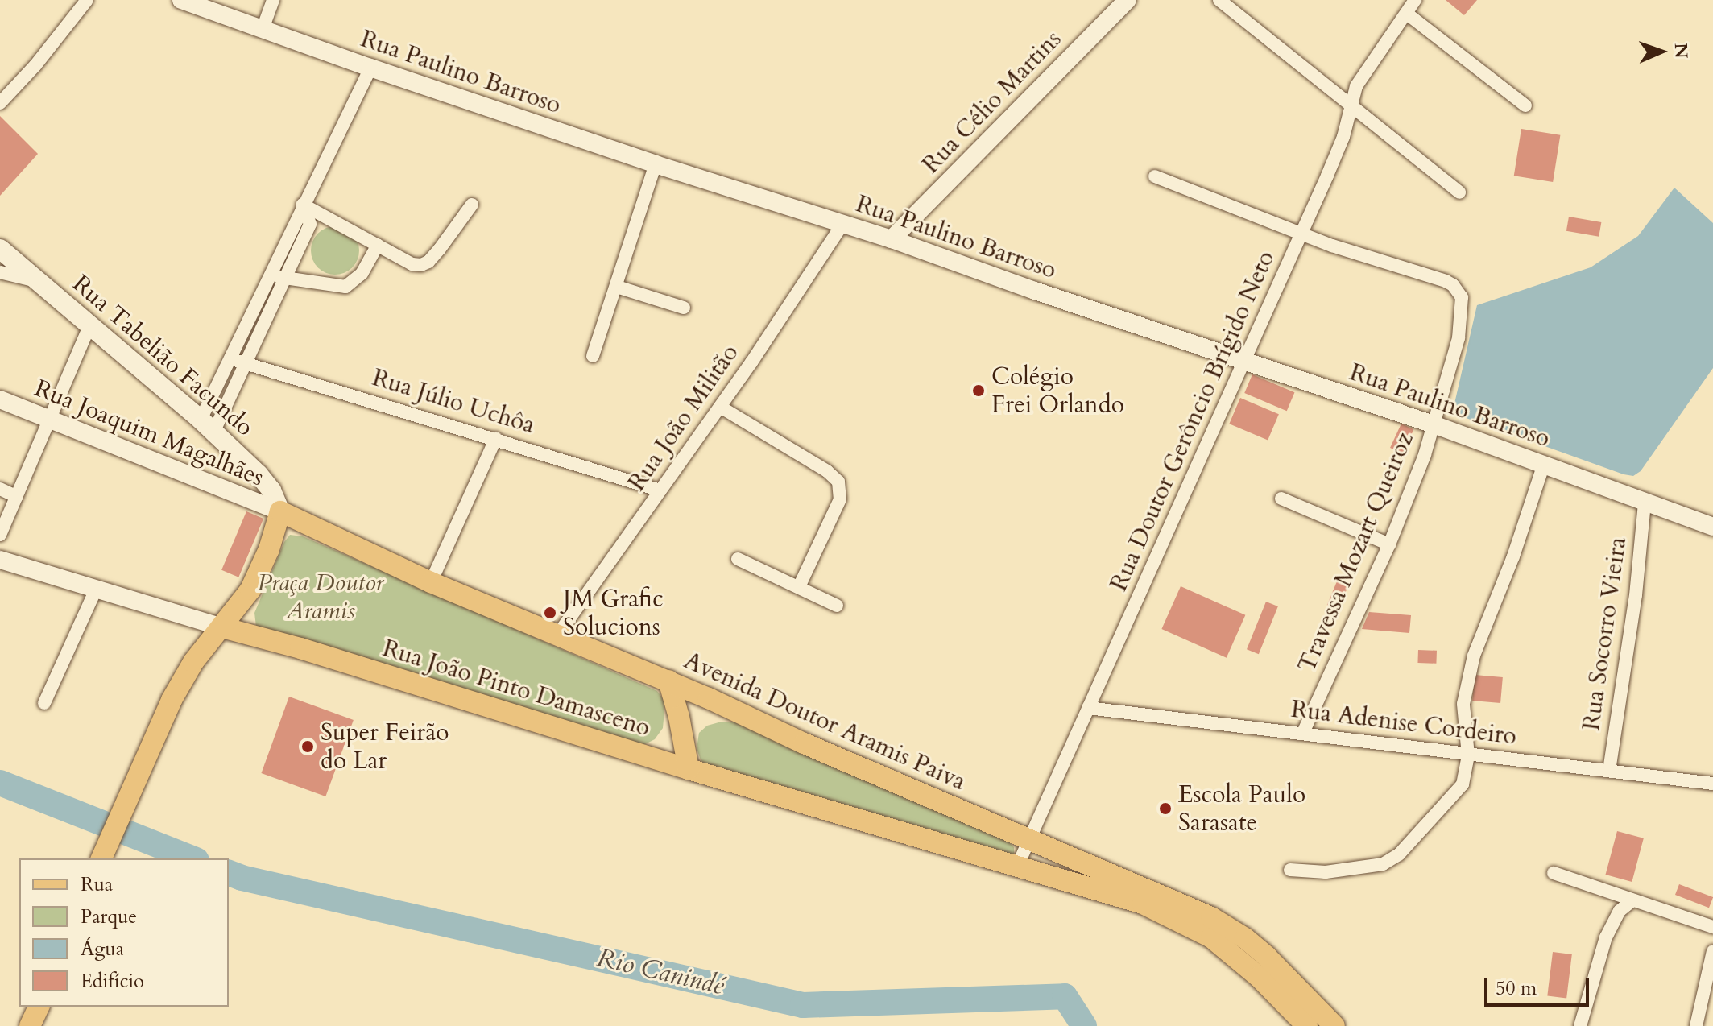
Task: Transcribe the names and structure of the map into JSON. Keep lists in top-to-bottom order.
{
  "streets": {
    "main road": ["Rua Tabelião Facundo", "Rua João Pinto Damasceno", "Avenida Doutor Aramis Paiva"],
    "street": [
      "Rua Paulino Barroso",
      "Rua Célio Martins",
      "Rua Júlio Uchôa",
      "Rua João Militão",
      "Rua Doutor Gerôncio Brígido Neto",
      "Rua Joaquim Magalhães",
      "Travessa Mozart Queiroz",
      "Rua Socorro Vieira",
      "Rua Adenise Cordeiro"
    ]
  },
  "crossings": [
    ["Rua Paulino Barroso", "Rua Célio Martins"],
    ["Rua Paulino Barroso", "Rua João Militão"],
    ["Rua Paulino Barroso", "Rua Doutor Gerôncio Brígido Neto"],
    ["Rua Paulino Barroso", "Travessa Mozart Queiroz"],
    ["Rua Paulino Barroso", "Rua Socorro Vieira"],
    ["Rua Tabelião Facundo", "Rua Joaquim Magalhães"],
    ["Rua Tabelião Facundo", "Avenida Doutor Aramis Paiva"],
    ["Rua Júlio Uchôa", "Rua João Militão"],
    ["Rua João Militão", "Avenida Doutor Aramis Paiva"],
    ["Rua Doutor Gerôncio Brígido Neto", "Travessa Mozart Queiroz"],
    ["Rua Doutor Gerôncio Brígido Neto", "Rua João Pinto Damasceno"],
    ["Rua Doutor Gerôncio Brígido Neto", "Avenida Doutor Aramis Paiva"],
    ["Rua Doutor Gerôncio Brígido Neto", "Rua Adenise Cordeiro"],
    ["Rua Joaquim Magalhães", "Avenida Doutor Aramis Paiva"],
    ["Travessa Mozart Queiroz", "Rua Adenise Cordeiro"],
    ["Rua Socorro Vieira", "Rua Adenise Cordeiro"]
  ],
  "water": ["Rio Canindé"],
  "parks": ["Praça Doutor Aramis"],
  "places": [
    "Colégio Frei Orlando",
    "JM Grafic Solucions",
    "Super Feirão do Lar",
    "Escola Paulo Sarasate"
  ],
  "legend": [
    "Rua",
    "Parque",
    "Água",
    "Edifício"
  ],
  "scale_bar": "50 m",
  "north": "right"
}
